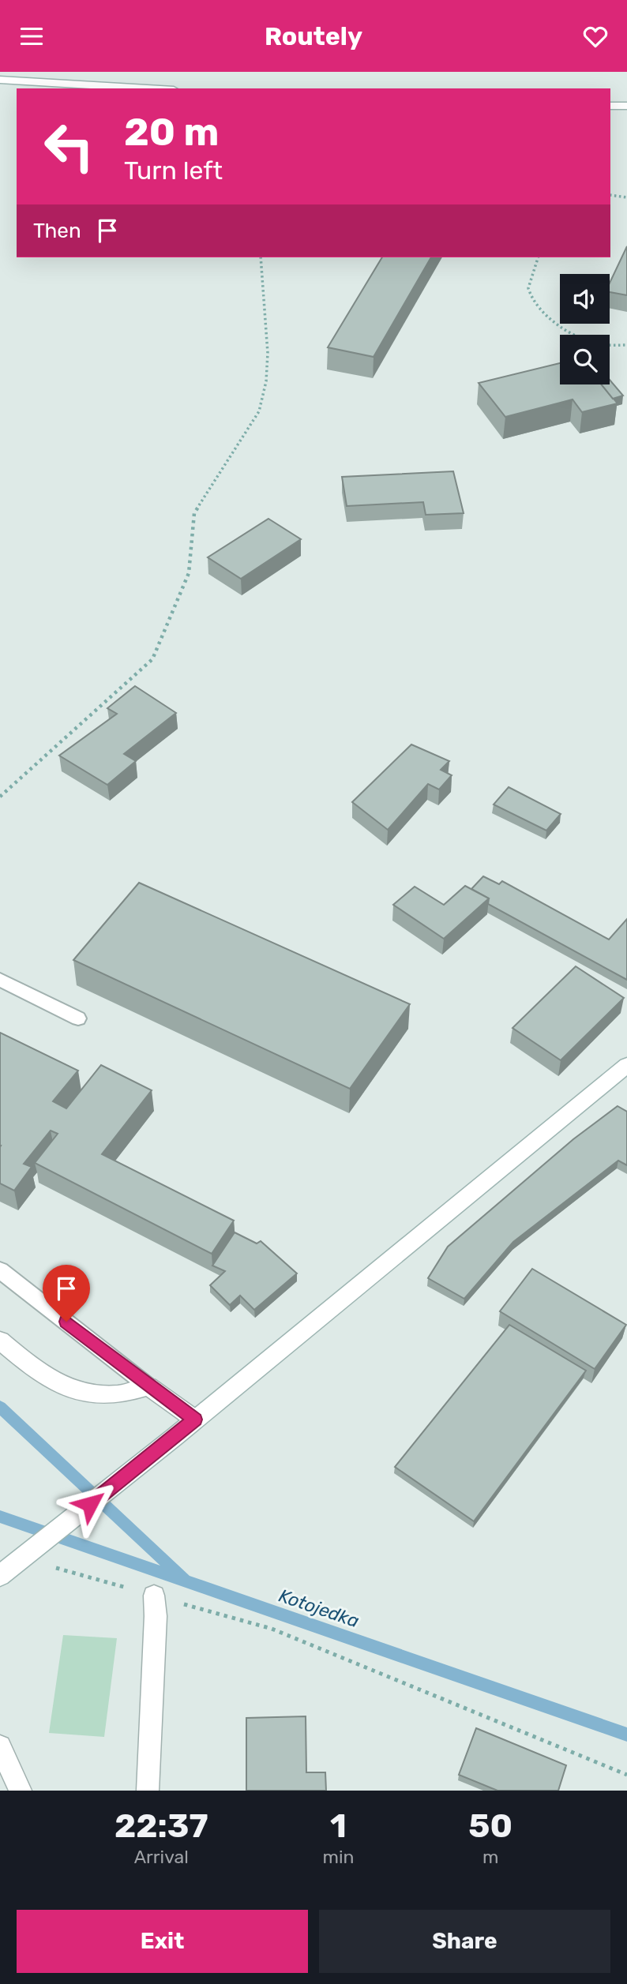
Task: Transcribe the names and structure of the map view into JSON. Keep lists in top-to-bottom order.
{
  "water": ["Kotojedka"],
  "page": {
    "header": "Routely",
    "turn": ["20 m", "Turn left"],
    "then": "Then",
    "eta": [
      "22:37",
      "Arrival",
      "1",
      "min",
      "50",
      "m"
    ],
    "buttons": ["Exit", "Share"]
  }
}
